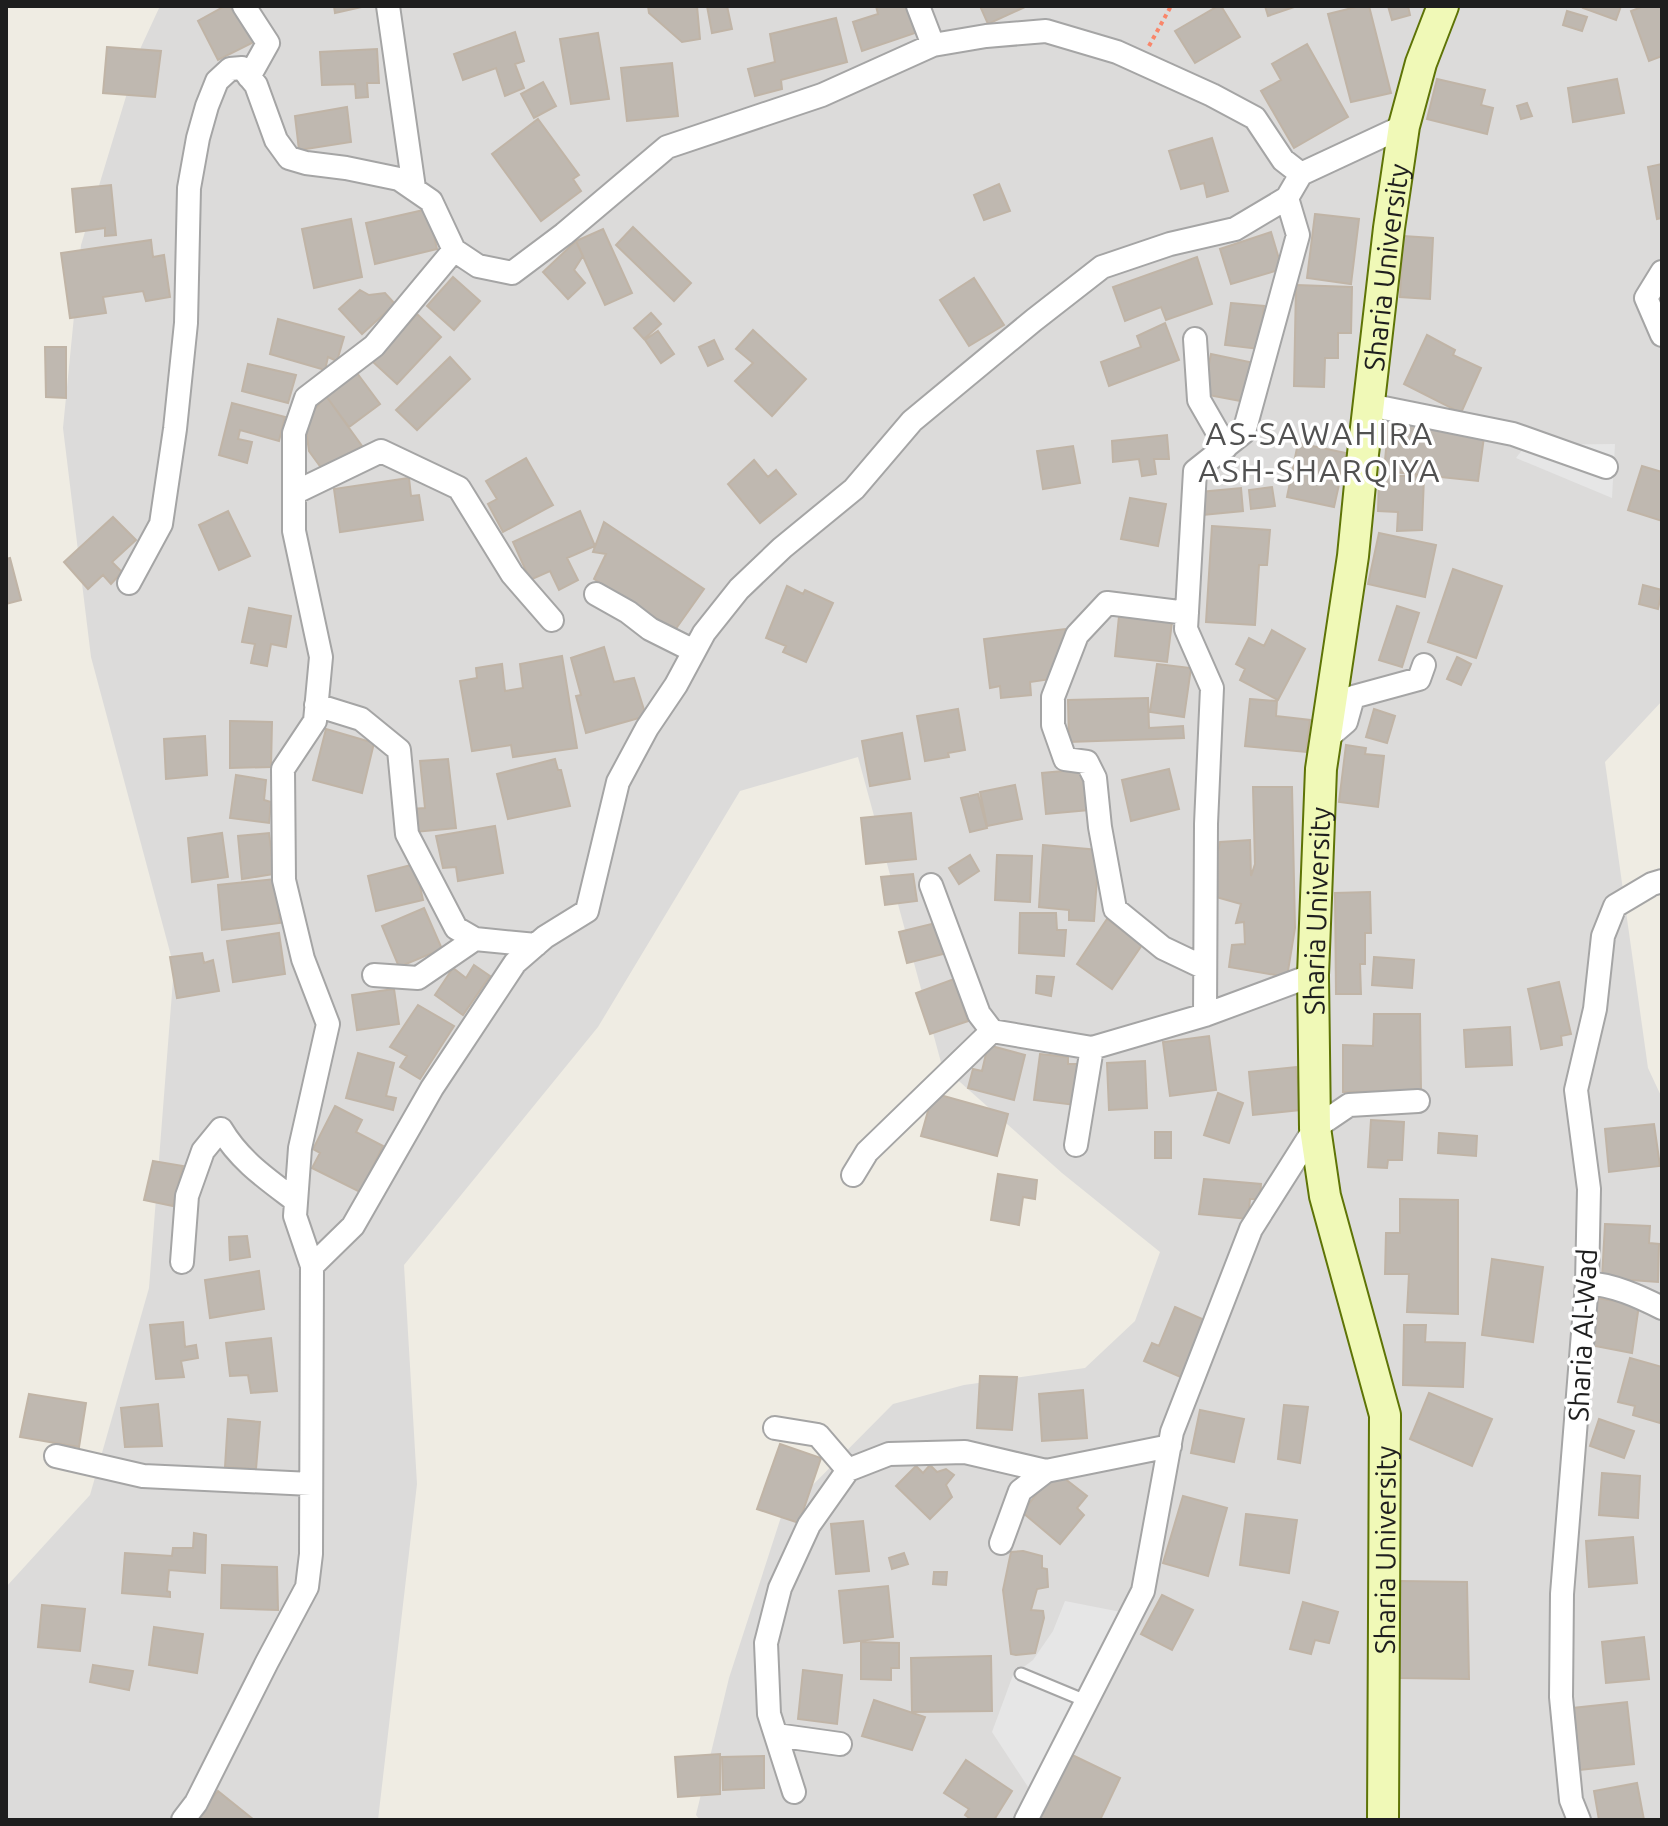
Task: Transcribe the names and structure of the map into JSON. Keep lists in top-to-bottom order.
{
  "streets": {
    "main road": ["Sharia University"],
    "street": ["Sharia Al-Wad"]
  },
  "districts": ["AS-SAWAHIRA ASH-SHARQIYA"]
}
